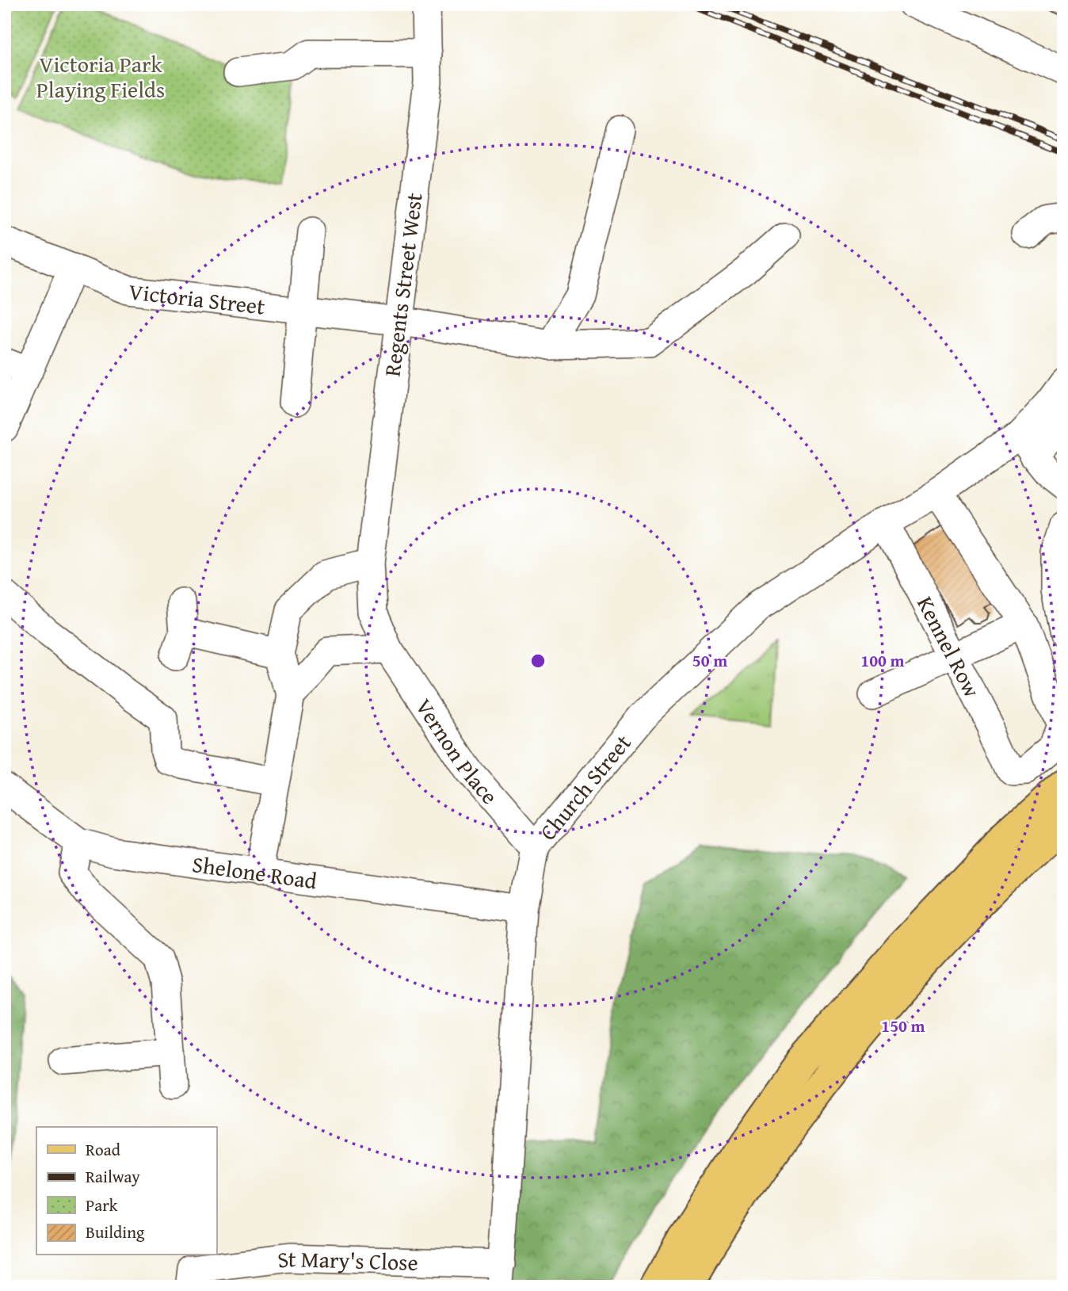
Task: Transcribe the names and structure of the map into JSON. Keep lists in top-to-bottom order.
{
  "streets": {
    "street": [
      "Regents Street West",
      "Victoria Street",
      "Kennel Row",
      "Vernon Place",
      "Church Street",
      "Shelone Road",
      "St Mary's Close"
    ]
  },
  "crossings": [
    ["Regents Street West", "Victoria Street"],
    ["Regents Street West", "Vernon Place"],
    ["Kennel Row", "Church Street"],
    ["Vernon Place", "Church Street"],
    ["Church Street", "Shelone Road"],
    ["Church Street", "St Mary's Close"]
  ],
  "parks": ["Victoria Park Playing Fields"],
  "legend": [
    "Road",
    "Railway",
    "Park",
    "Building"
  ],
  "rings": ["50 m", "100 m", "150 m"]
}
